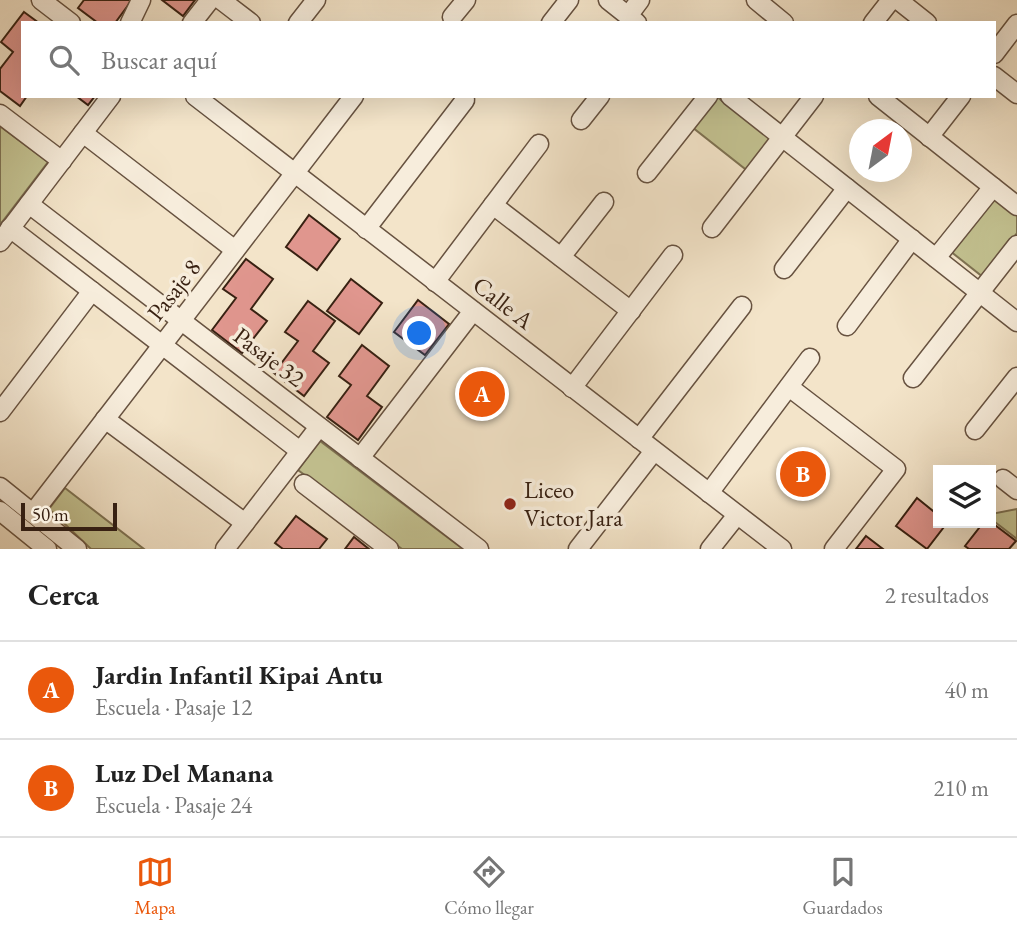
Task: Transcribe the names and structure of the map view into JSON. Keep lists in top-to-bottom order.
{
  "streets": {
    "street": ["Pasaje 8", "Calle A", "Pasaje 32"]
  },
  "crossings": [
    ["Pasaje 8", "Calle A"],
    ["Pasaje 8", "Pasaje 32"]
  ],
  "places": ["Liceo Victor Jara"],
  "scale_bar": "50 m",
  "north": "top right",
  "page": {
    "search": "Buscar aquí",
    "pins": ["A", "B"],
    "scale": "50 m",
    "heading": ["Cerca", "2 resultados"],
    "list": [
      {
        "mark": "A",
        "name": "Jardin Infantil Kipai Antu",
        "note": "Escuela · Pasaje 12",
        "value": "40 m"
      },
      {
        "mark": "B",
        "name": "Luz Del Manana",
        "note": "Escuela · Pasaje 24",
        "value": "210 m"
      }
    ],
    "nav": ["Mapa", "Cómo llegar", "Guardados"]
  }
}
